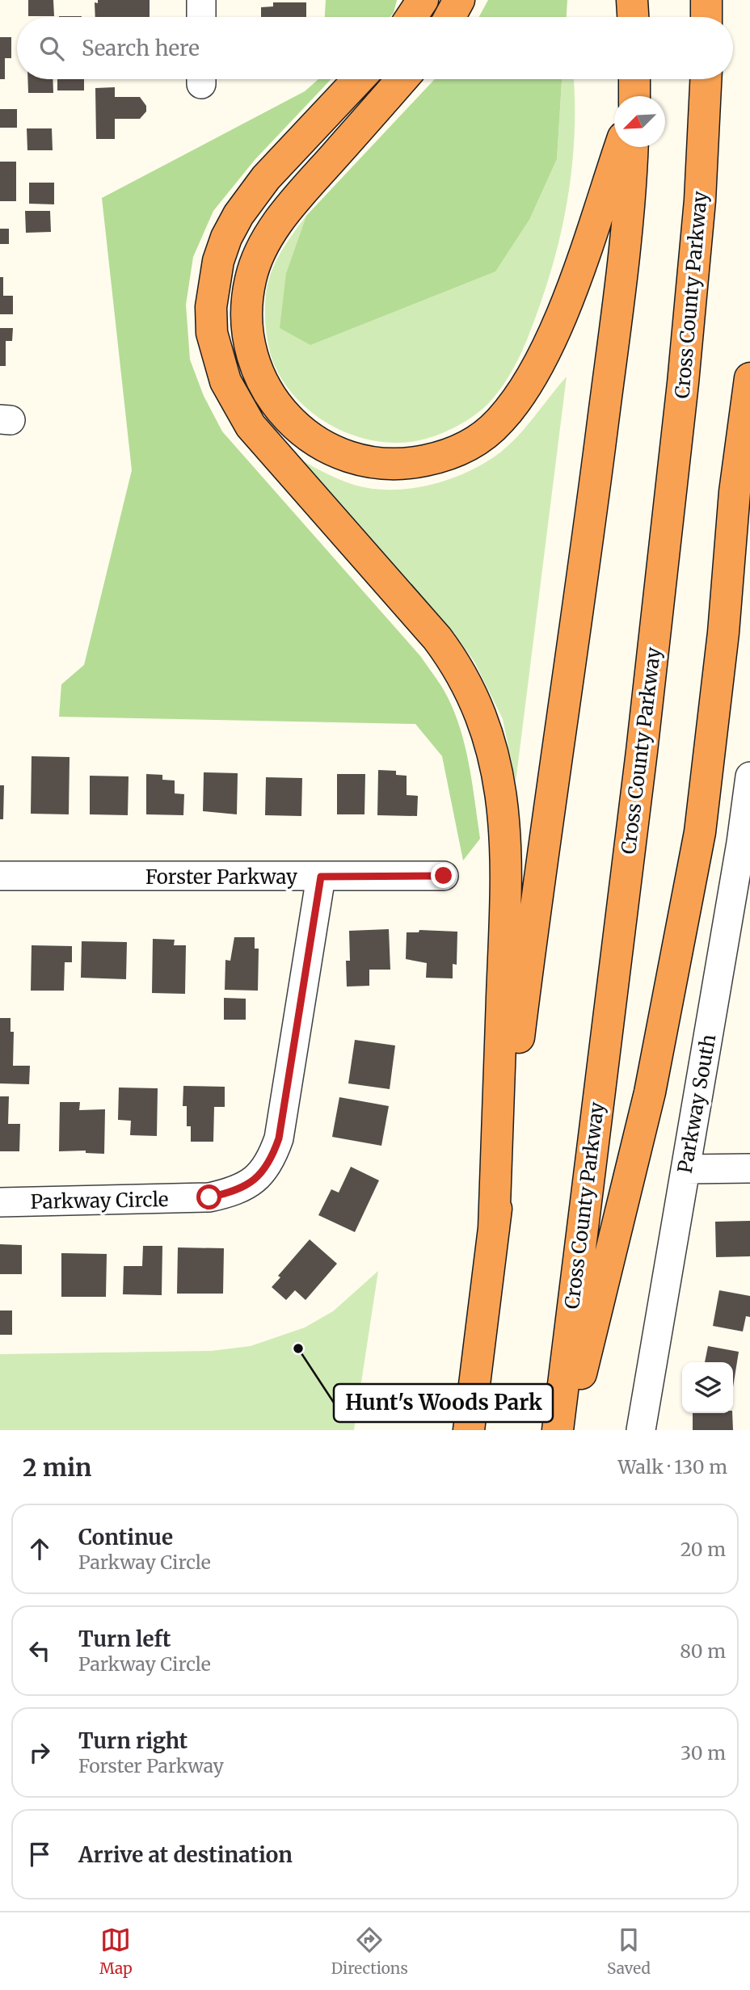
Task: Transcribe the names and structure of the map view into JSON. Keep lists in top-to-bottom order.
{
  "streets": {
    "highway": ["Cross County Parkway"],
    "street": ["Forster Parkway", "Parkway South", "Parkway Circle"]
  },
  "crossings": [
    ["Forster Parkway", "Parkway Circle"]
  ],
  "places": ["Hunt's Woods Park"],
  "north": "bottom left",
  "page": {
    "search": "Search here",
    "heading": ["2 min", "Walk · 130 m"],
    "list": [
      ["Continue", "Parkway Circle", "20 m"],
      ["Turn left", "Parkway Circle", "80 m"],
      ["Turn right", "Forster Parkway", "30 m"],
      "Arrive at destination"
    ],
    "nav": ["Map", "Directions", "Saved"]
  }
}
